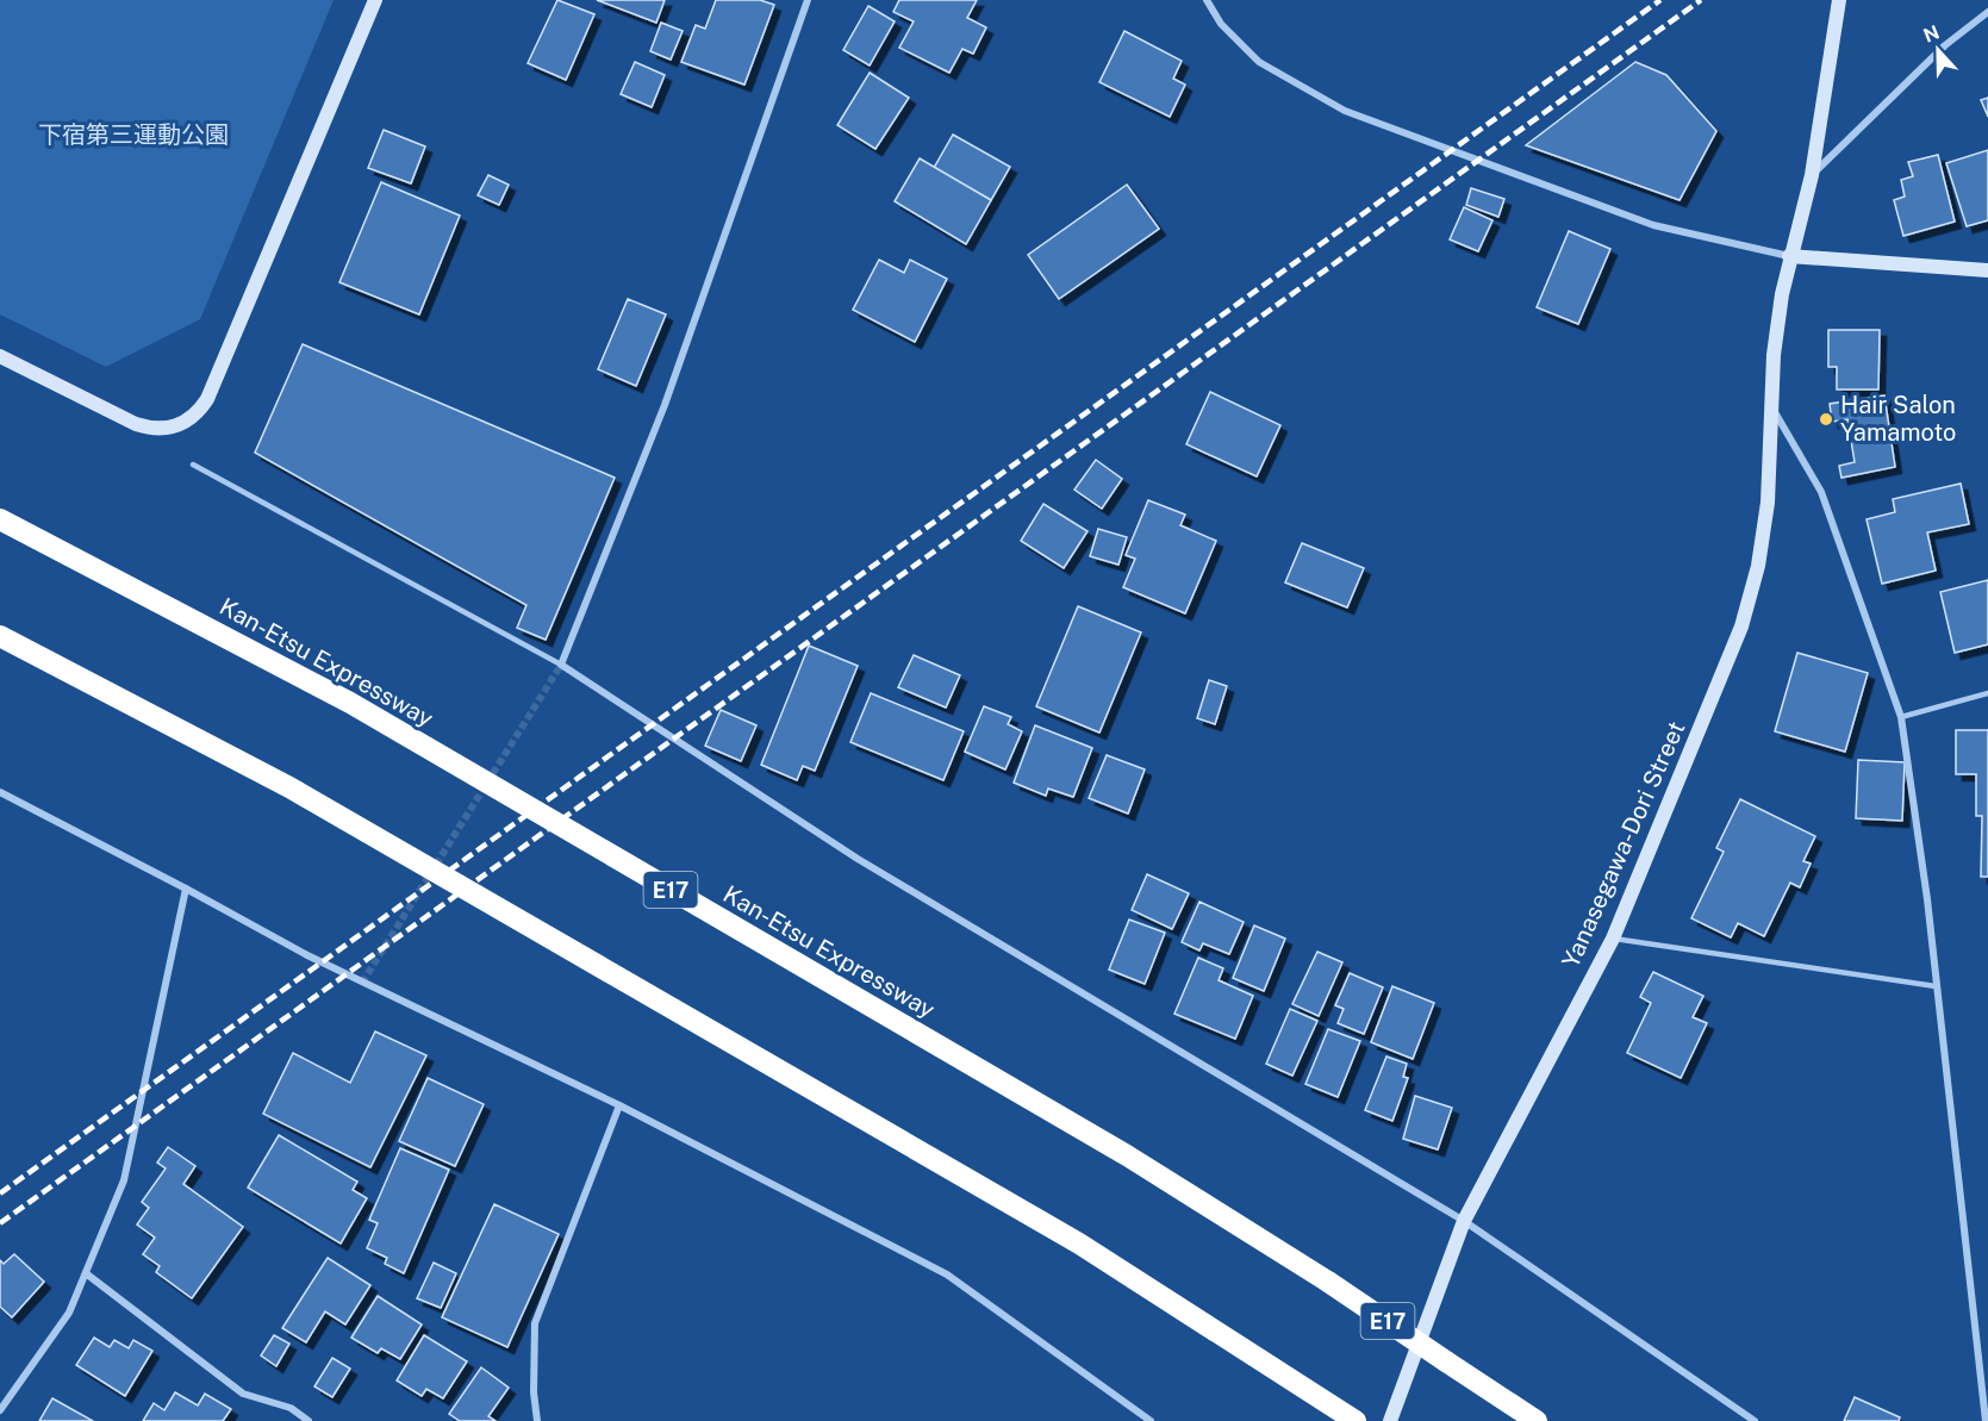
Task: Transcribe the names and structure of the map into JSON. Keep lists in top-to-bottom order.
{
  "streets": {
    "highway": ["Kan-Etsu Expressway", "E17"],
    "street": ["Yanasegawa-Dori Street"]
  },
  "parks": ["下宿第三運動公園"],
  "places": ["Hair Salon Yamamoto"],
  "north": "top"
}
